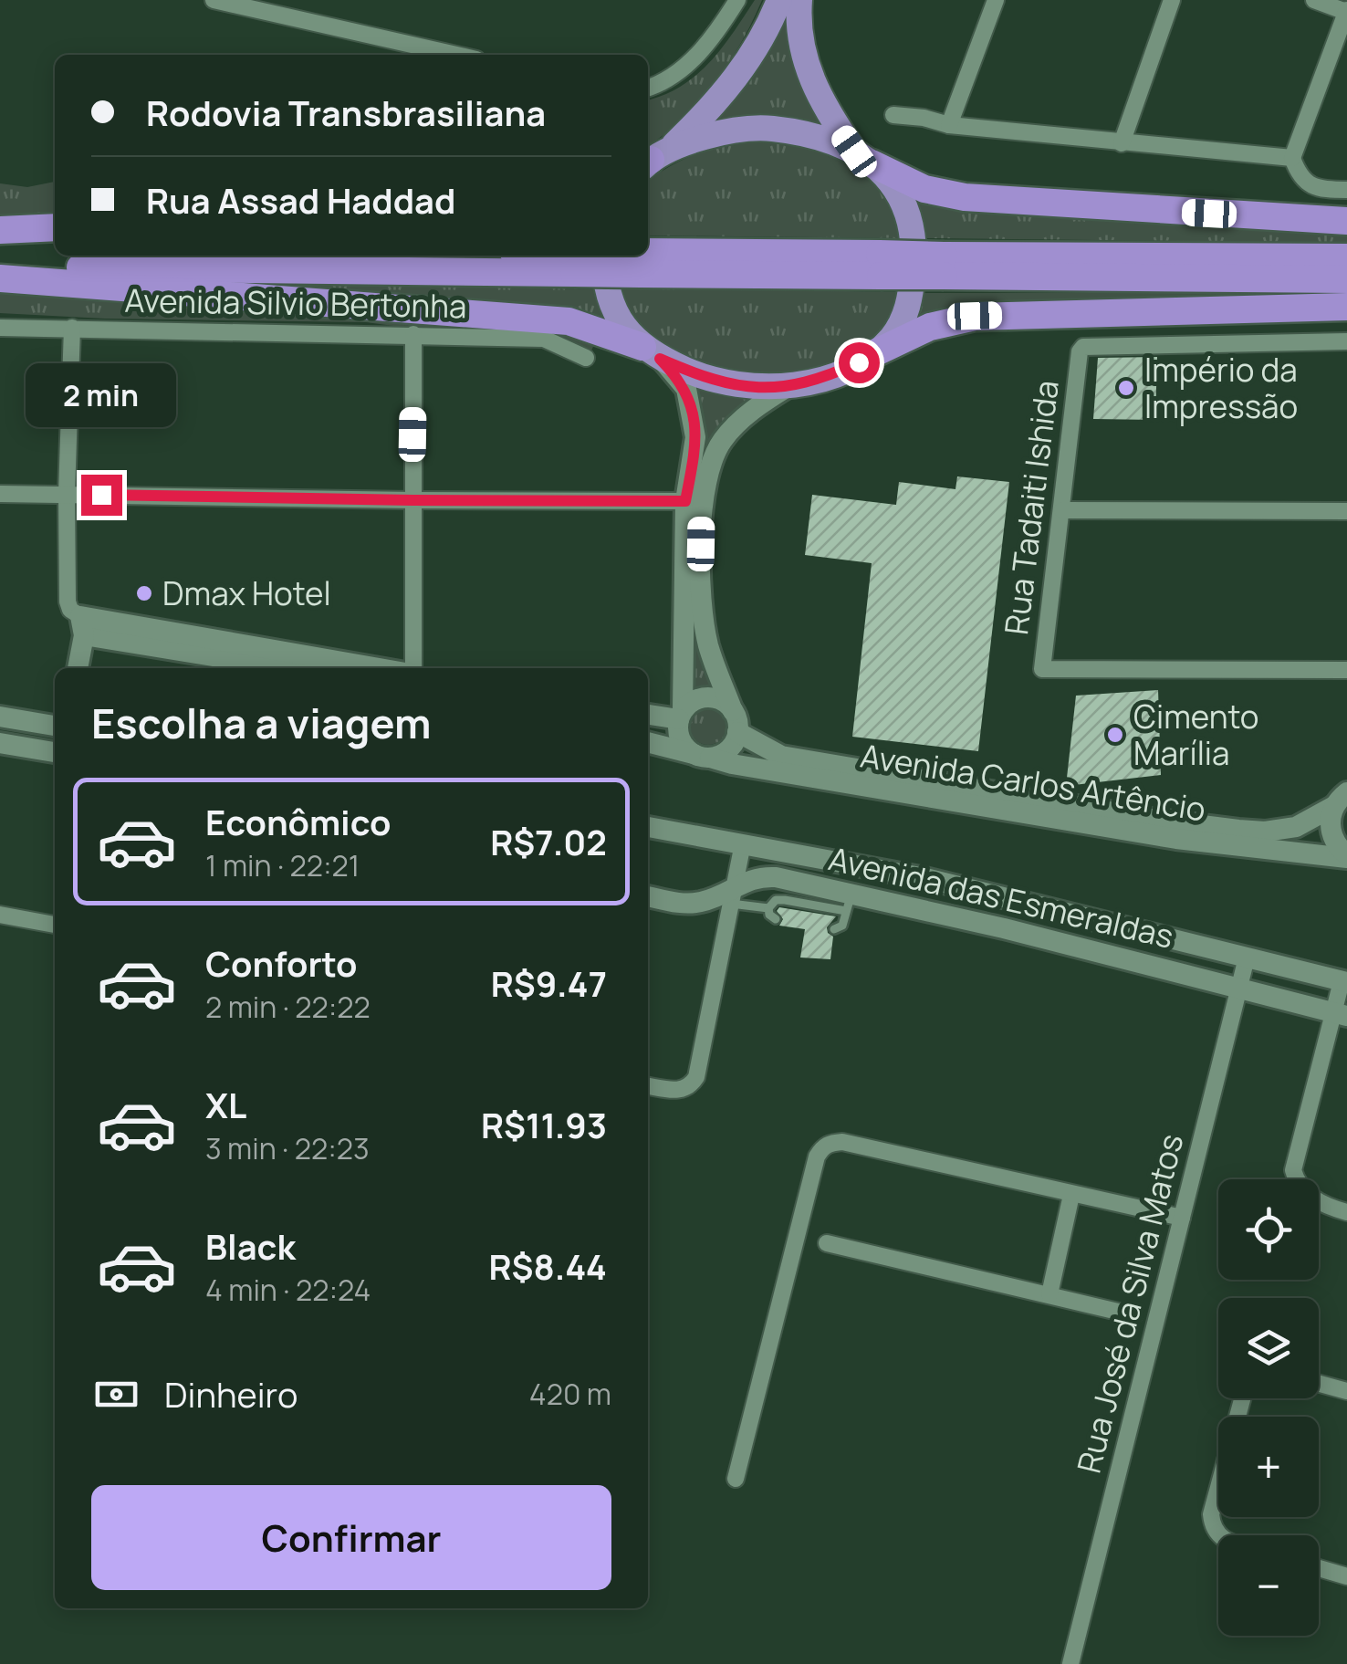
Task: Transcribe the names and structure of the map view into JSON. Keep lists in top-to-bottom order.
{
  "streets": {
    "main road": ["Avenida Carlos Artêncio", "Avenida das Esmeraldas"],
    "street": ["Avenida Silvio Bertonha", "Rua Tadaiti Ishida", "Rua José da Silva Matos"]
  },
  "crossings": [
    ["Avenida das Esmeraldas", "Rua José da Silva Matos"]
  ],
  "places": ["Império da Impressão", "Dmax Hotel", "Cimento Marília"],
  "page": {
    "banner": ["Rodovia Transbrasiliana", "Rua Assad Haddad"],
    "bubble": "2 min",
    "heading": "Escolha a viagem",
    "list": [
      {
        "name": "Econômico",
        "note": "1 min · 22:21",
        "value": "R$7.02"
      },
      {
        "name": "Conforto",
        "note": "2 min · 22:22",
        "value": "R$9.47"
      },
      {
        "name": "XL",
        "note": "3 min · 22:23",
        "value": "R$11.93"
      },
      {
        "name": "Black",
        "note": "4 min · 22:24",
        "value": "R$8.44"
      }
    ],
    "map_buttons": ["+", "−"],
    "pay": ["Dinheiro", "420 m"],
    "buttons": "Confirmar"
  }
}
